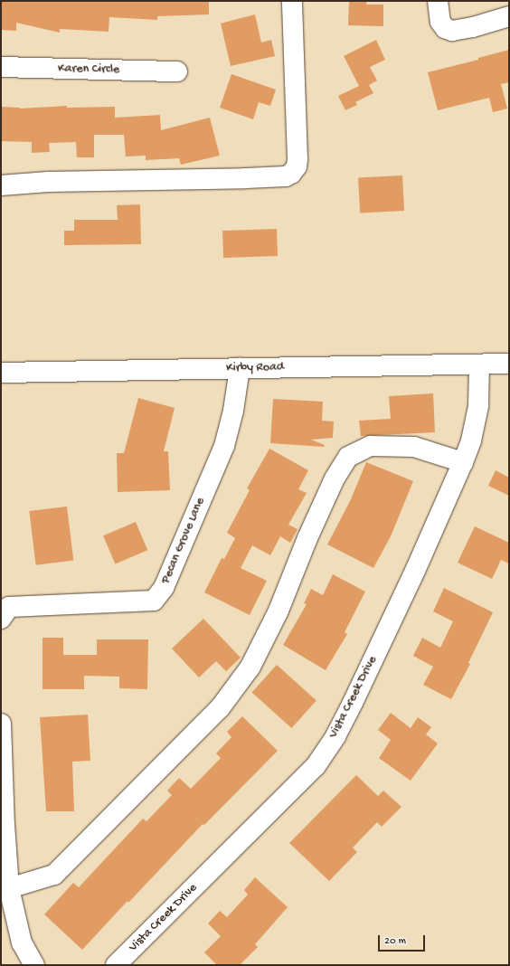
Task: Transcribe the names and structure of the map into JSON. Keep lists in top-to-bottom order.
{
  "streets": {
    "street": [
      "Karen Circle",
      "Kirby Road",
      "Pecan Grove Lane",
      "Vista Creek Drive"
    ]
  },
  "crossings": [
    ["Kirby Road", "Pecan Grove Lane"],
    ["Kirby Road", "Vista Creek Drive"]
  ],
  "scale_bar": "20 m"
}
